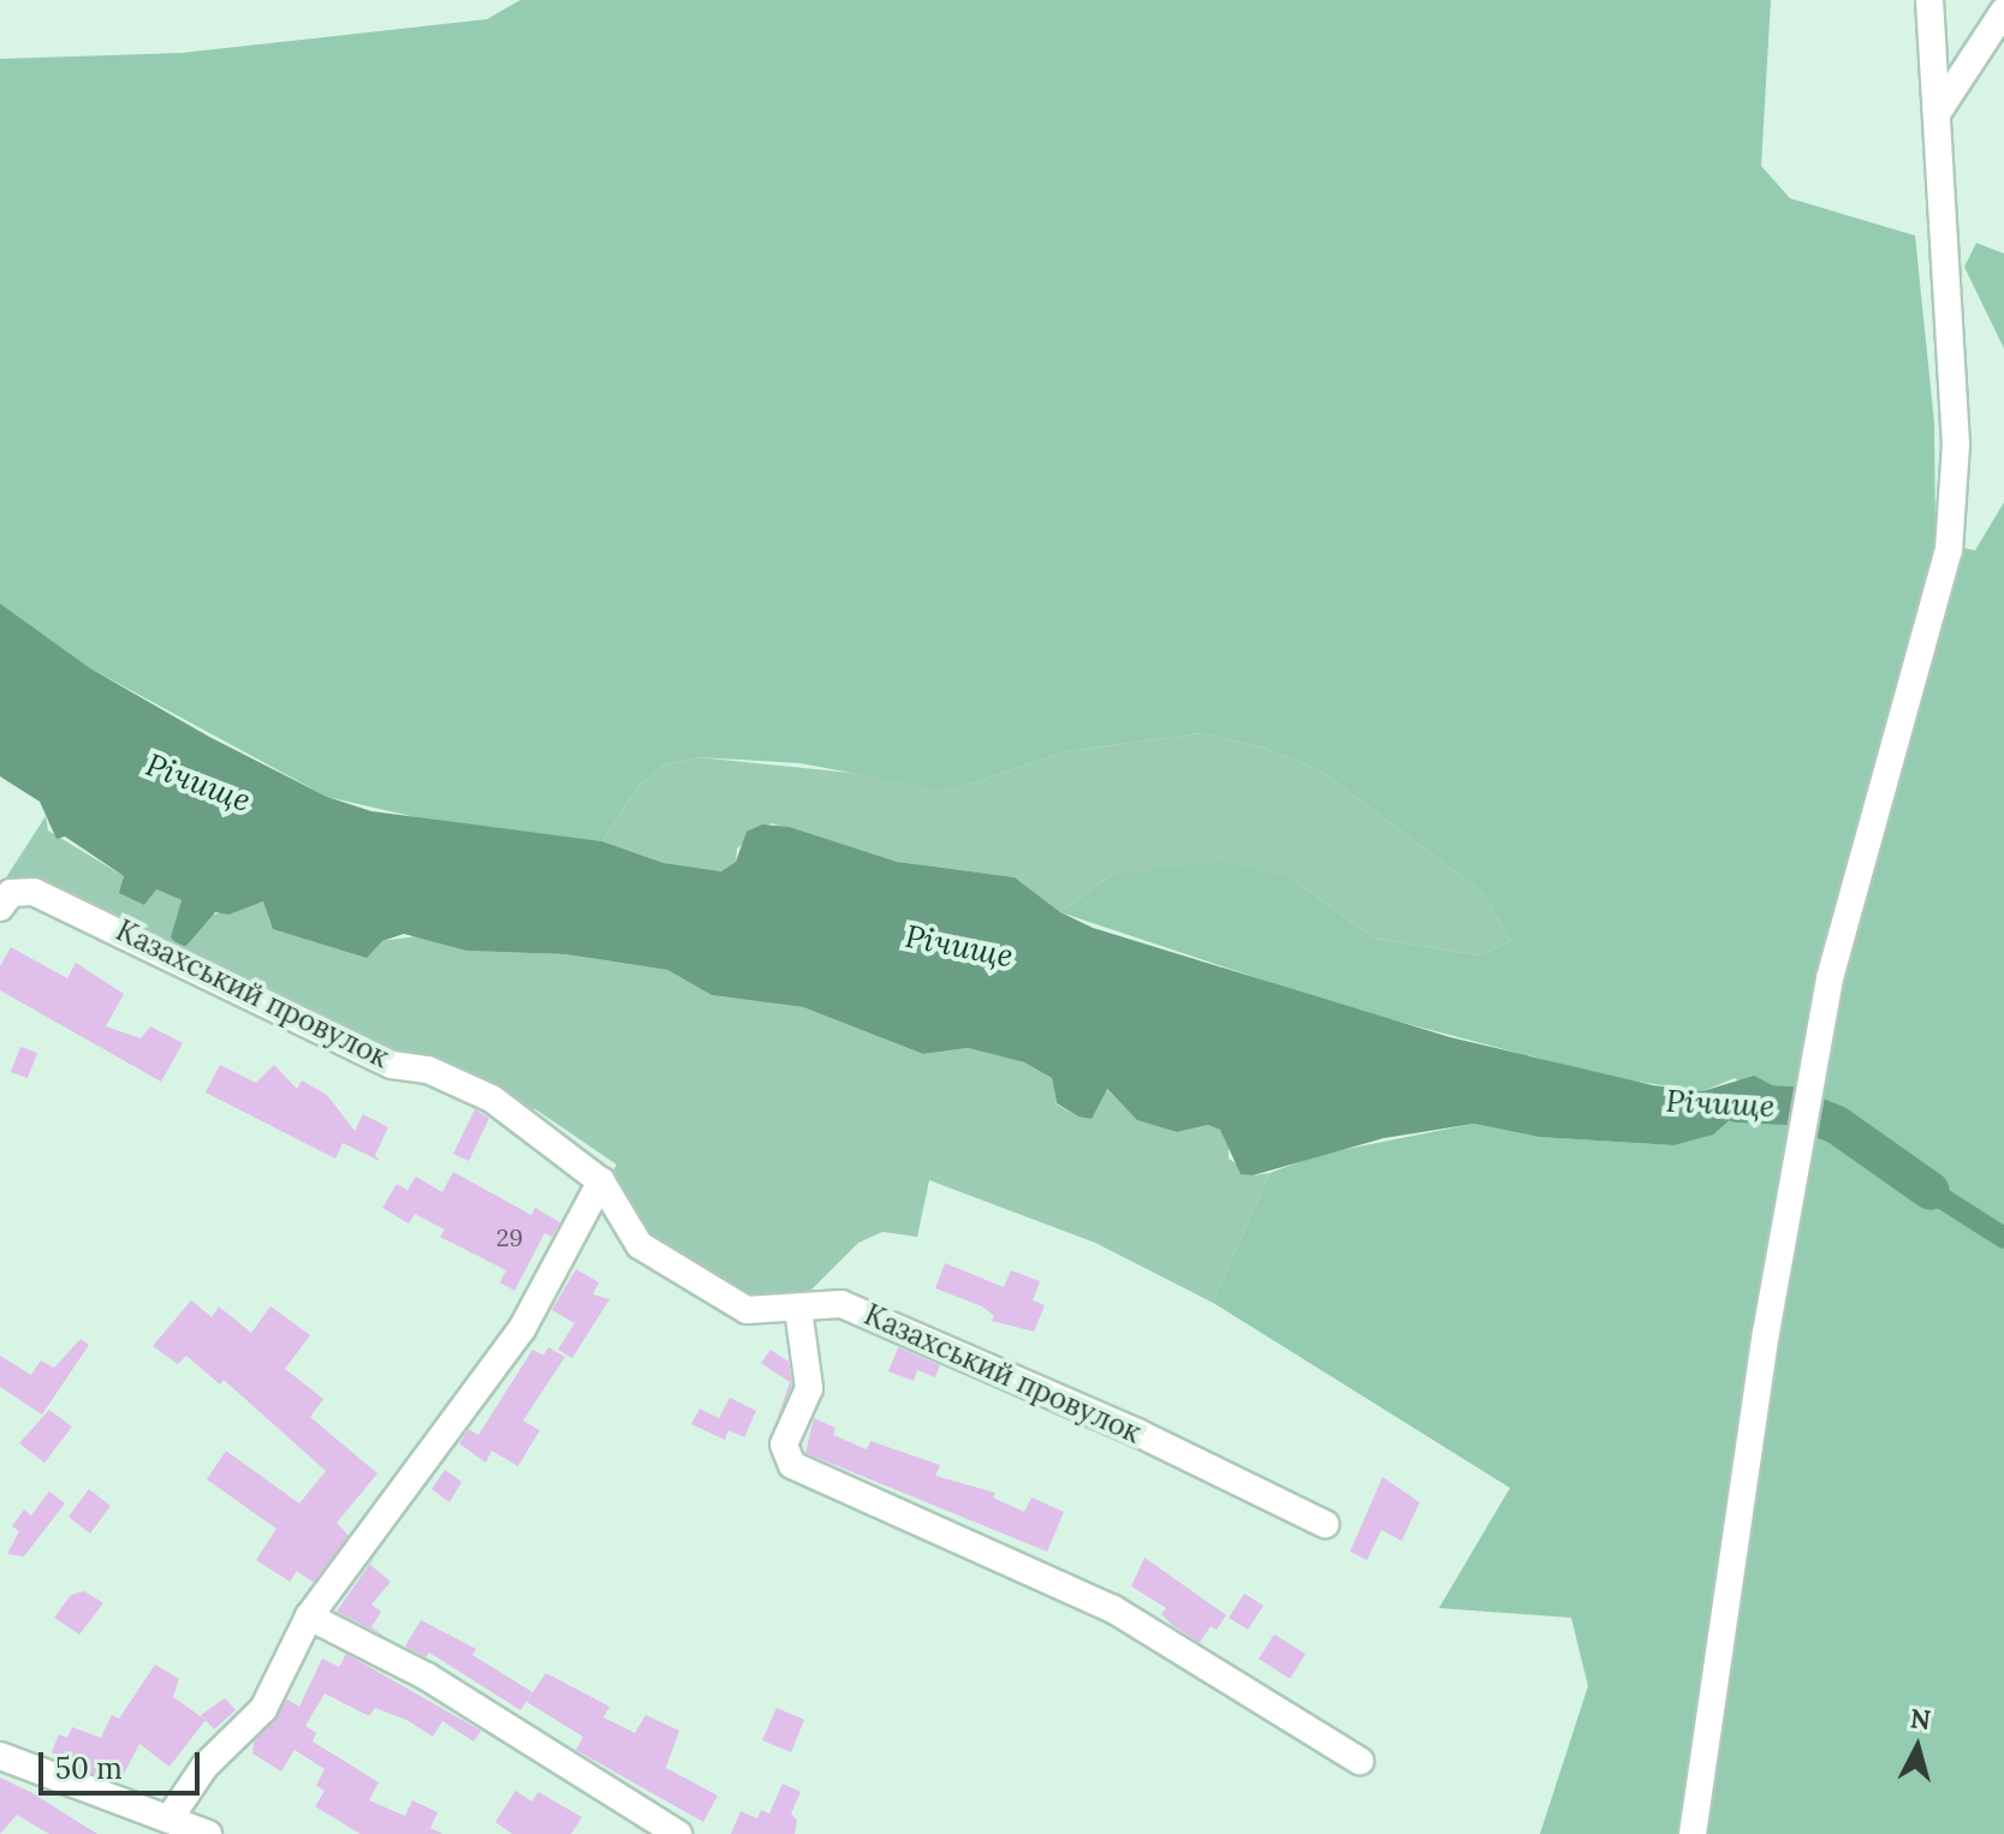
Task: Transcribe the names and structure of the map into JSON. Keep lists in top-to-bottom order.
{
  "streets": {
    "street": ["Казахський провулок"]
  },
  "water": ["Річище"],
  "house_numbers": ["29"],
  "scale_bar": "50 m",
  "north": "top"
}
